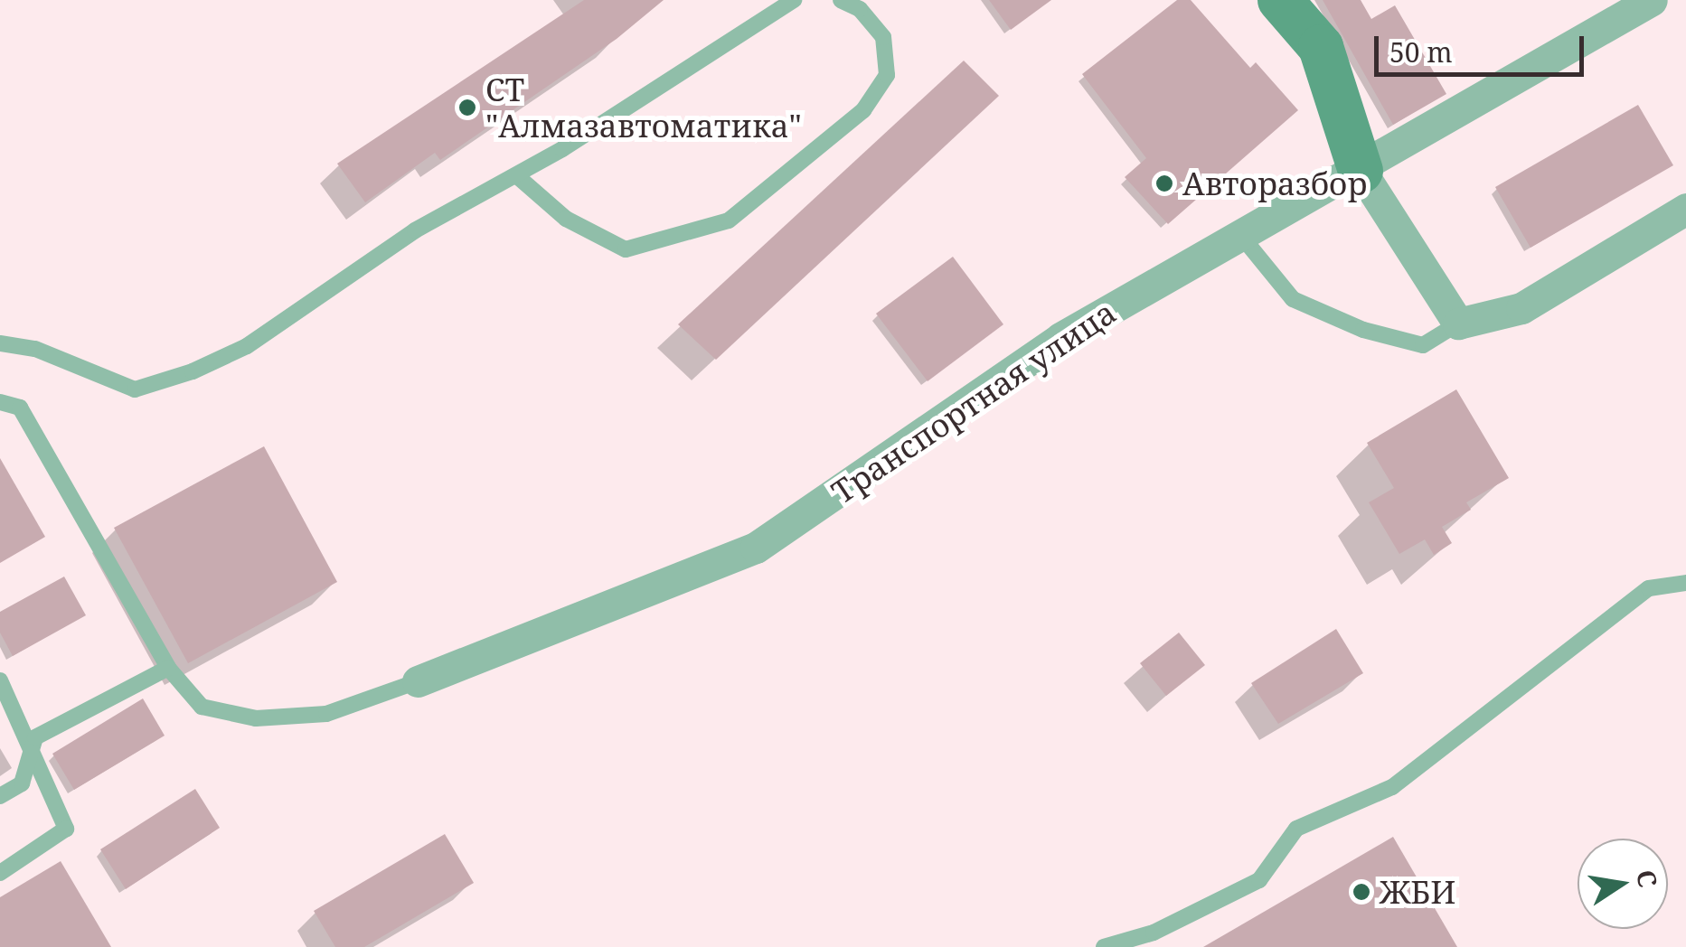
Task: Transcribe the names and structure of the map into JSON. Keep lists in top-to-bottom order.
{
  "streets": {
    "street": ["Транспортная улица"]
  },
  "places": ["СТ \"Алмазавтоматика\"", "Авторазбор", "ЖБИ"],
  "scale_bar": "50 m",
  "north": "right"
}
